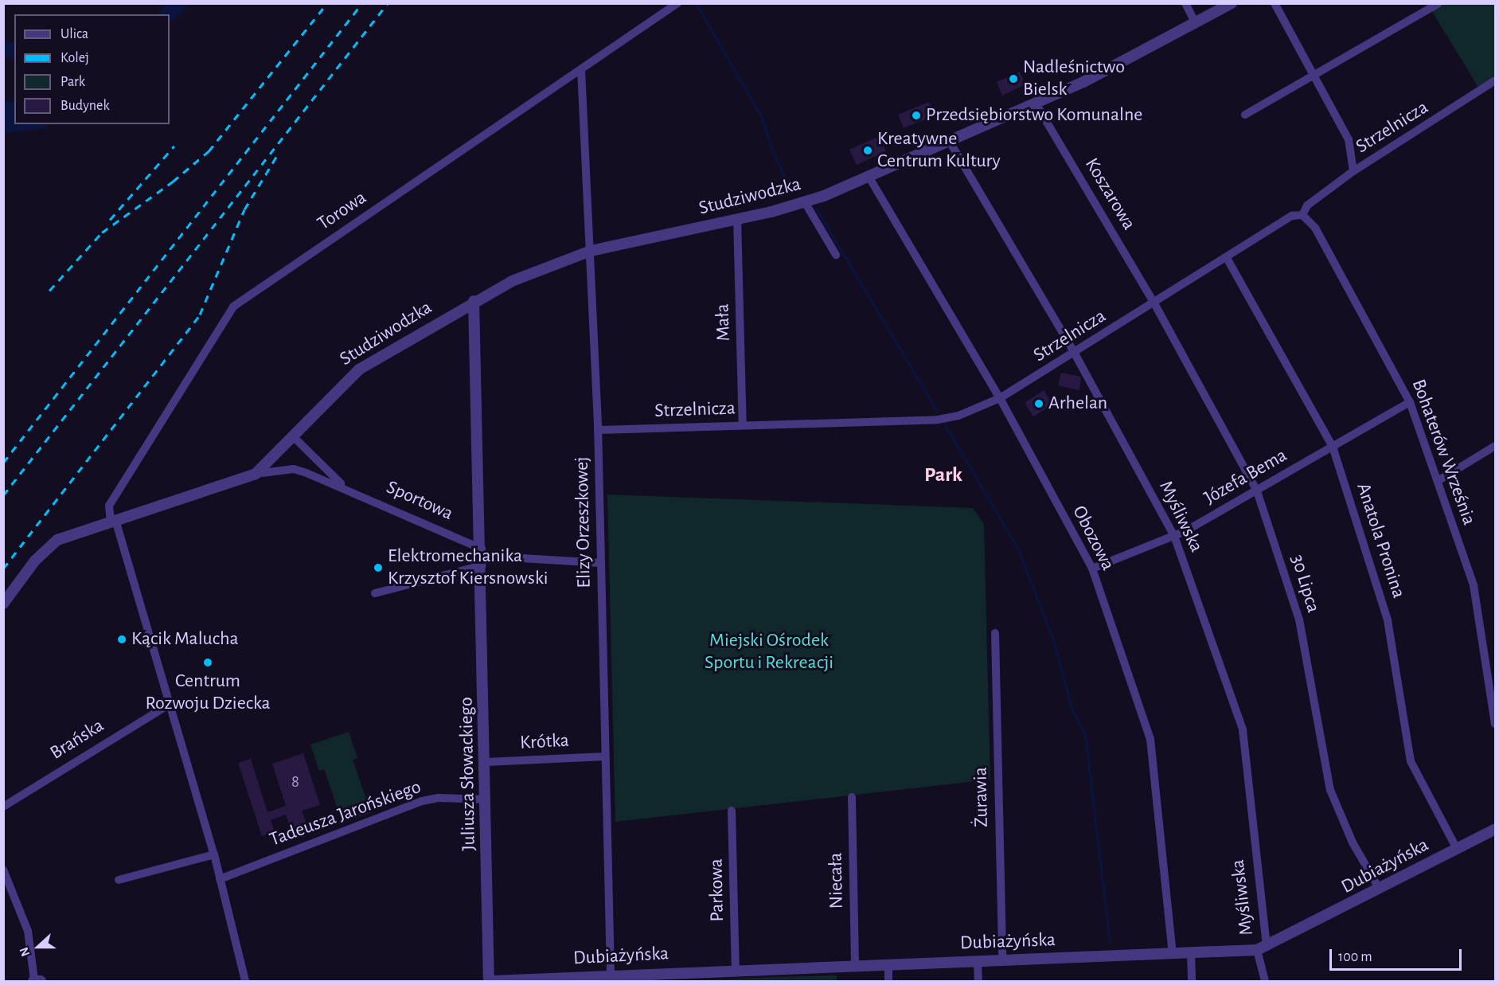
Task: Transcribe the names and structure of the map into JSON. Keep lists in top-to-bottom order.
{
  "streets": {
    "street": [
      "Strzelnicza",
      "Koszarowa",
      "Studziwodzka",
      "Torowa",
      "Mała",
      "Bohaterów Września",
      "Józefa Bema",
      "Sportowa",
      "Myśliwska",
      "Elizy Orzeszkowej",
      "Obozowa",
      "Anatola Pronina",
      "30 Lipca",
      "Brańska",
      "Krótka",
      "Juliusza Słowackiego",
      "Żurawia",
      "Tadeusza Jarońskiego",
      "Dubiażyńska",
      "Niecała",
      "Parkowa"
    ]
  },
  "crossings": [
    ["Strzelnicza", "Koszarowa"],
    ["Strzelnicza", "Mała"],
    ["Strzelnicza", "Bohaterów Września"],
    ["Strzelnicza", "Myśliwska"],
    ["Strzelnicza", "Elizy Orzeszkowej"],
    ["Strzelnicza", "Obozowa"],
    ["Strzelnicza", "Anatola Pronina"],
    ["Strzelnicza", "30 Lipca"],
    ["Koszarowa", "Studziwodzka"],
    ["Koszarowa", "30 Lipca"],
    ["Studziwodzka", "Mała"],
    ["Studziwodzka", "Sportowa"],
    ["Studziwodzka", "Myśliwska"],
    ["Studziwodzka", "Elizy Orzeszkowej"],
    ["Studziwodzka", "Obozowa"],
    ["Studziwodzka", "Juliusza Słowackiego"],
    ["Torowa", "Sportowa"],
    ["Torowa", "Elizy Orzeszkowej"],
    ["Bohaterów Września", "Józefa Bema"],
    ["Józefa Bema", "Myśliwska"],
    ["Józefa Bema", "Obozowa"],
    ["Józefa Bema", "Anatola Pronina"],
    ["Józefa Bema", "30 Lipca"],
    ["Sportowa", "Elizy Orzeszkowej"],
    ["Sportowa", "Juliusza Słowackiego"],
    ["Myśliwska", "Dubiażyńska"],
    ["Elizy Orzeszkowej", "Krótka"],
    ["Elizy Orzeszkowej", "Dubiażyńska"],
    ["Obozowa", "Dubiażyńska"],
    ["Anatola Pronina", "Dubiażyńska"],
    ["30 Lipca", "Dubiażyńska"],
    ["Krótka", "Juliusza Słowackiego"],
    ["Juliusza Słowackiego", "Tadeusza Jarońskiego"],
    ["Juliusza Słowackiego", "Dubiażyńska"],
    ["Żurawia", "Dubiażyńska"],
    ["Dubiażyńska", "Niecała"],
    ["Dubiażyńska", "Parkowa"]
  ],
  "districts": ["Park"],
  "parks": ["Miejski Ośrodek Sportu i Rekreacji"],
  "places": [
    "Nadleśnictwo Bielsk",
    "Przedsiębiorstwo Komunalne",
    "Kreatywne Centrum Kultury",
    "Arhelan",
    "Elektromechanika Krzysztof Kiersnowski",
    "Kącik Malucha",
    "Centrum Rozwoju Dziecka"
  ],
  "house_numbers": ["8"],
  "legend": [
    "Ulica",
    "Kolej",
    "Park",
    "Budynek"
  ],
  "scale_bar": "100 m",
  "north": "left"
}
